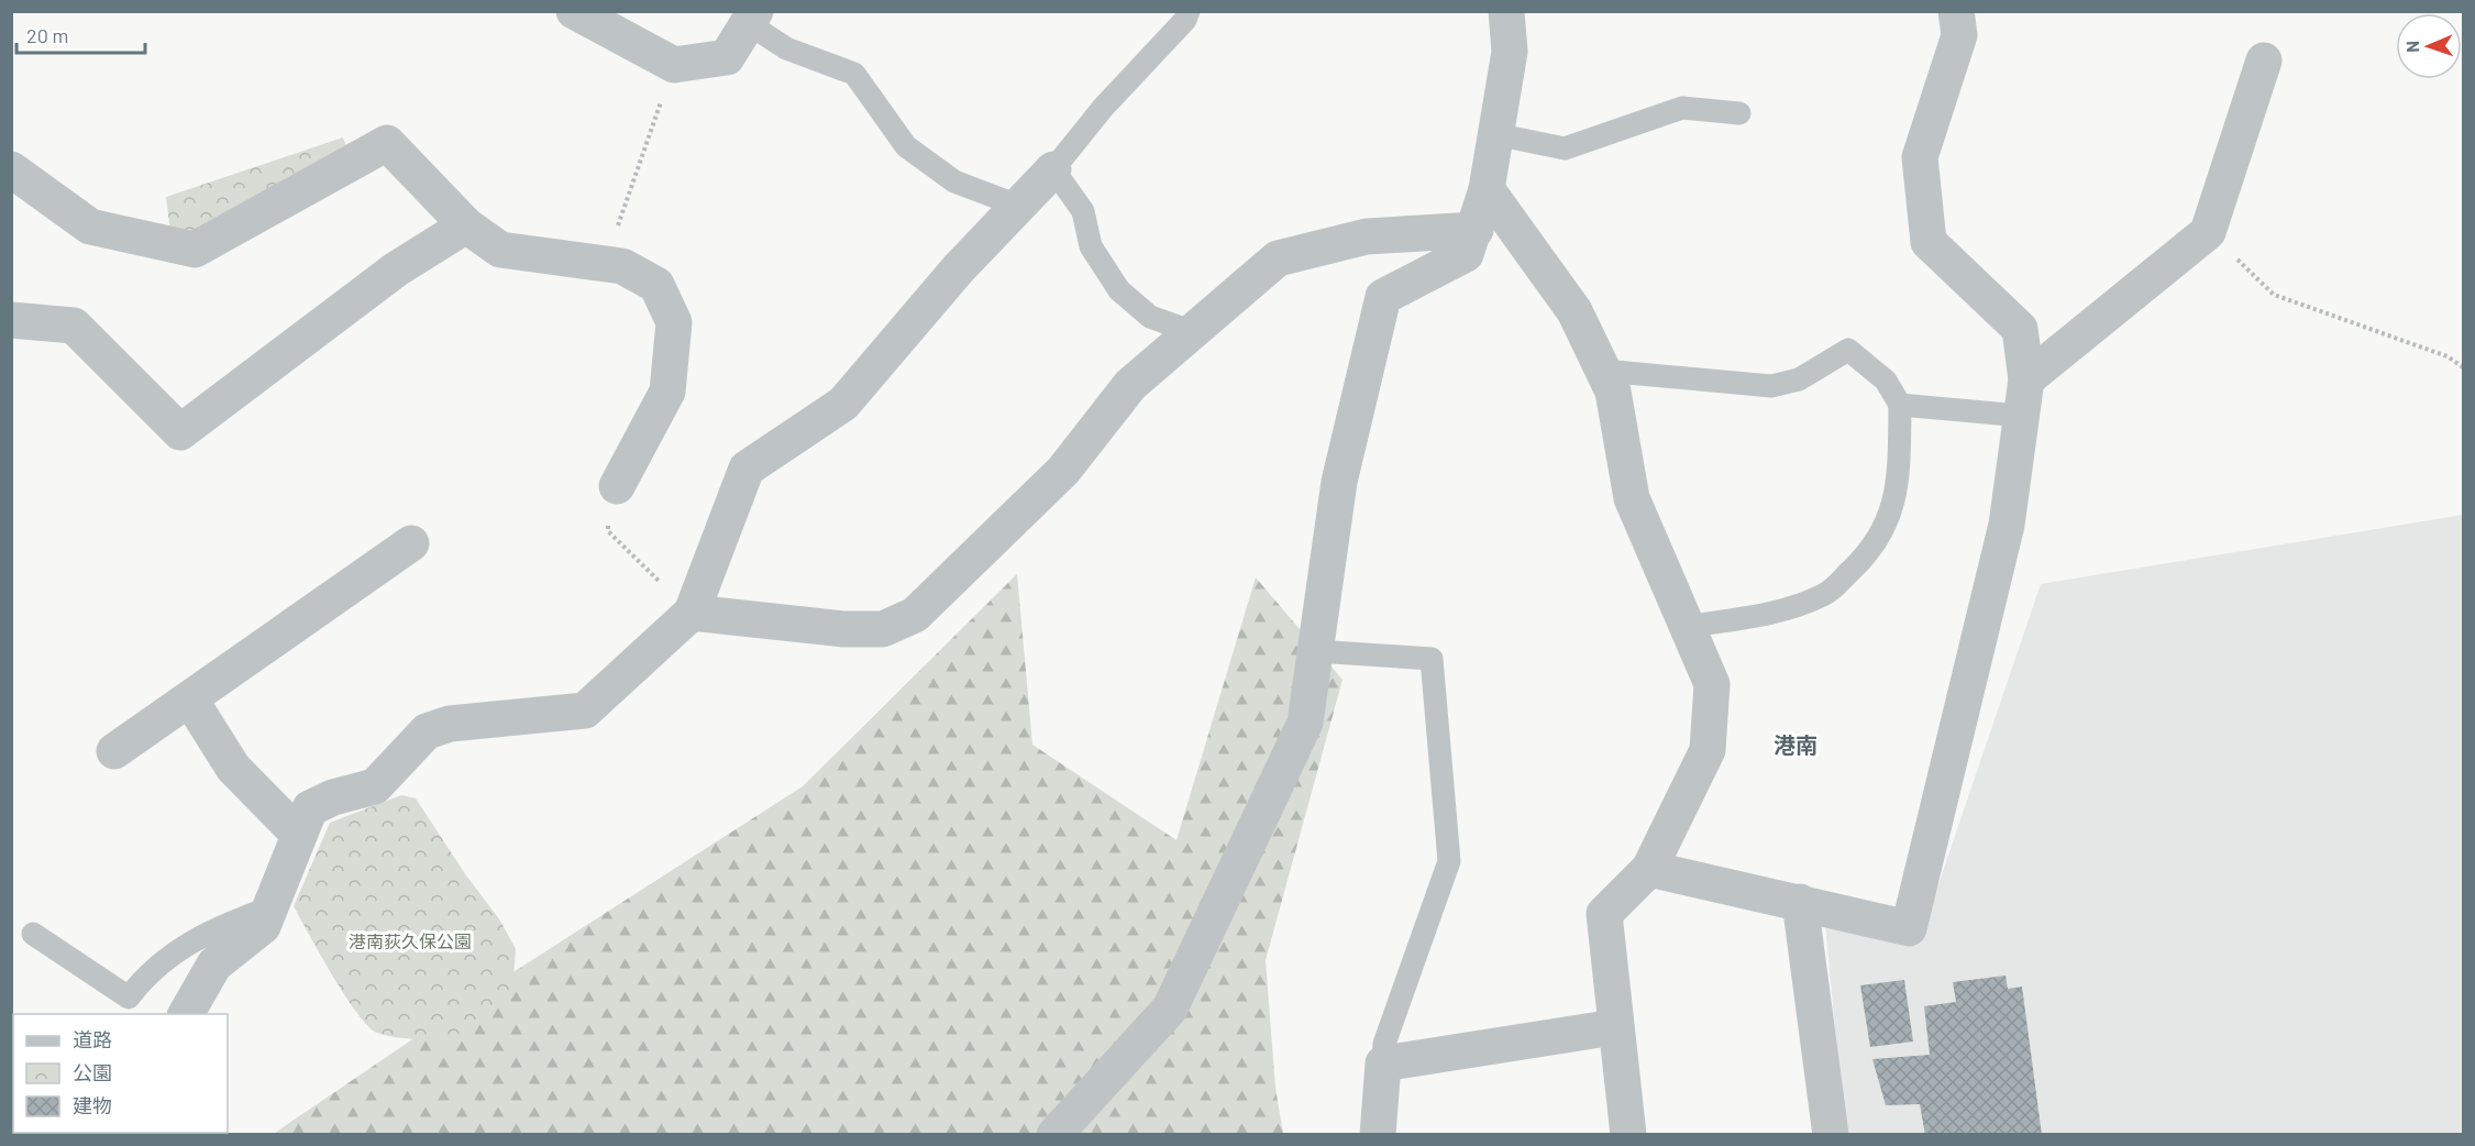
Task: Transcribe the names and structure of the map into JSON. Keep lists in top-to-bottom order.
{
  "districts": ["港南"],
  "parks": ["港南荻久保公園"],
  "legend": ["道路", "公園", "建物"],
  "scale_bar": "20 m",
  "north": "left"
}
